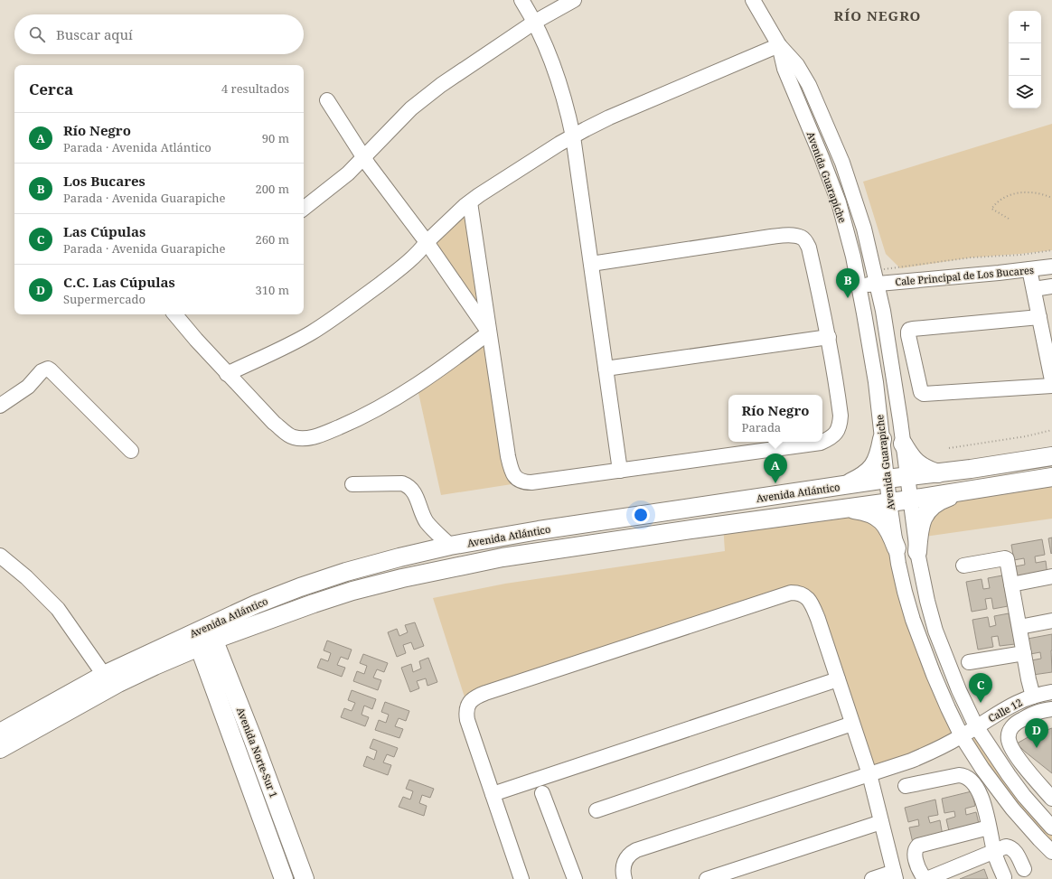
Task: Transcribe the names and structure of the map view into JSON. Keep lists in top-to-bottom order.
{
  "streets": {
    "main road": ["Avenida Atlántico", "Avenida Norte-Sur 1"],
    "street": ["Avenida Guarapiche", "Cale Principal de Los Bucares", "Calle 12"]
  },
  "crossings": [
    ["Avenida Guarapiche", "Cale Principal de Los Bucares"],
    ["Avenida Guarapiche", "Avenida Atlántico"],
    ["Avenida Guarapiche", "Calle 12"],
    ["Avenida Atlántico", "Avenida Norte-Sur 1"]
  ],
  "districts": ["RÍO NEGRO"],
  "page": {
    "map_buttons": ["+", "−"],
    "search": "Buscar aquí",
    "heading": ["Cerca", "4 resultados"],
    "list": [
      {
        "mark": "A",
        "name": "Río Negro",
        "note": "Parada · Avenida Atlántico",
        "value": "90 m"
      },
      {
        "mark": "B",
        "name": "Los Bucares",
        "note": "Parada · Avenida Guarapiche",
        "value": "200 m"
      },
      {
        "mark": "C",
        "name": "Las Cúpulas",
        "note": "Parada · Avenida Guarapiche",
        "value": "260 m"
      },
      {
        "mark": "D",
        "name": "C.C. Las Cúpulas",
        "note": "Supermercado",
        "value": "310 m"
      }
    ],
    "pins": [
      "B",
      "A",
      "C",
      "D"
    ],
    "popup": ["Río Negro", "Parada"]
  }
}
